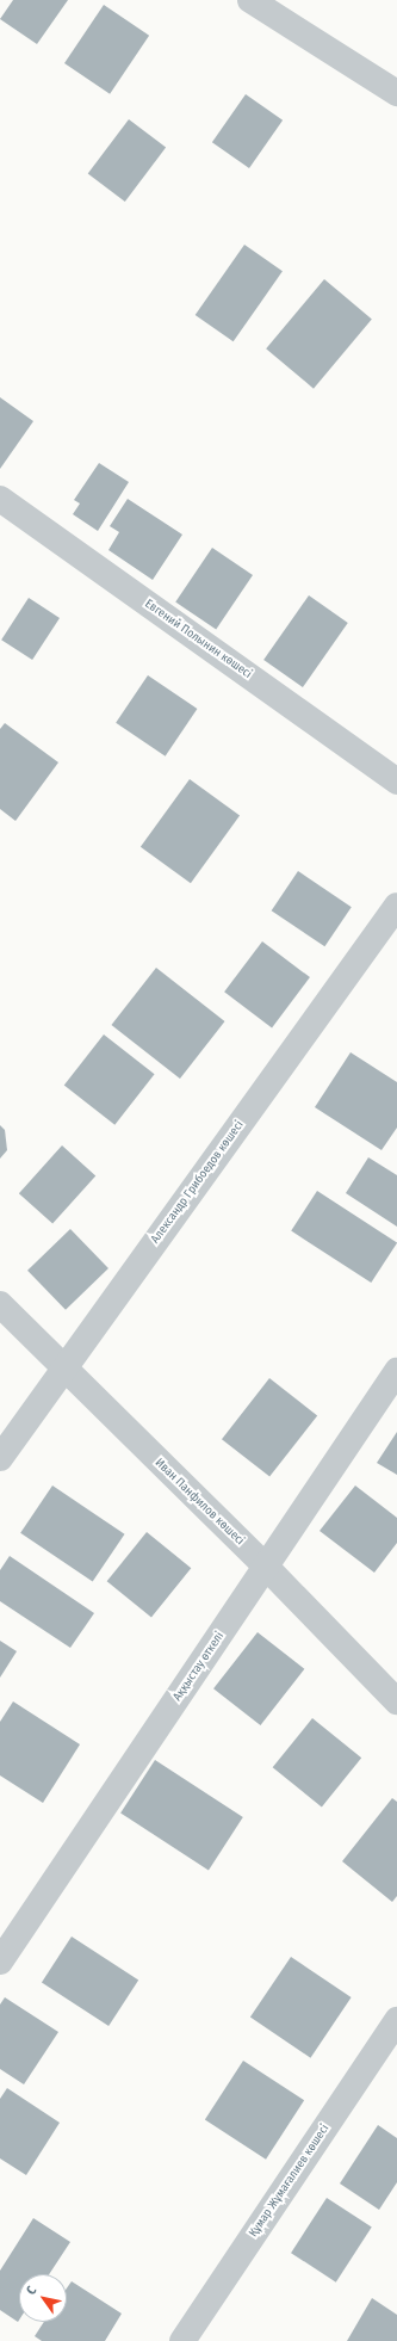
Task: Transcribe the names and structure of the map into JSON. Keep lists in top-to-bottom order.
{
  "streets": {
    "street": [
      "Евгений Полынин көшесі",
      "Александр Грибоедов көшесі",
      "Иван Панфилов көшесі",
      "Аққыстау өткелі",
      "Құмар Жұмағалиев көшесі"
    ]
  },
  "crossings": [
    ["Александр Грибоедов көшесі", "Иван Панфилов көшесі"],
    ["Иван Панфилов көшесі", "Аққыстау өткелі"]
  ],
  "north": "top left"
}
